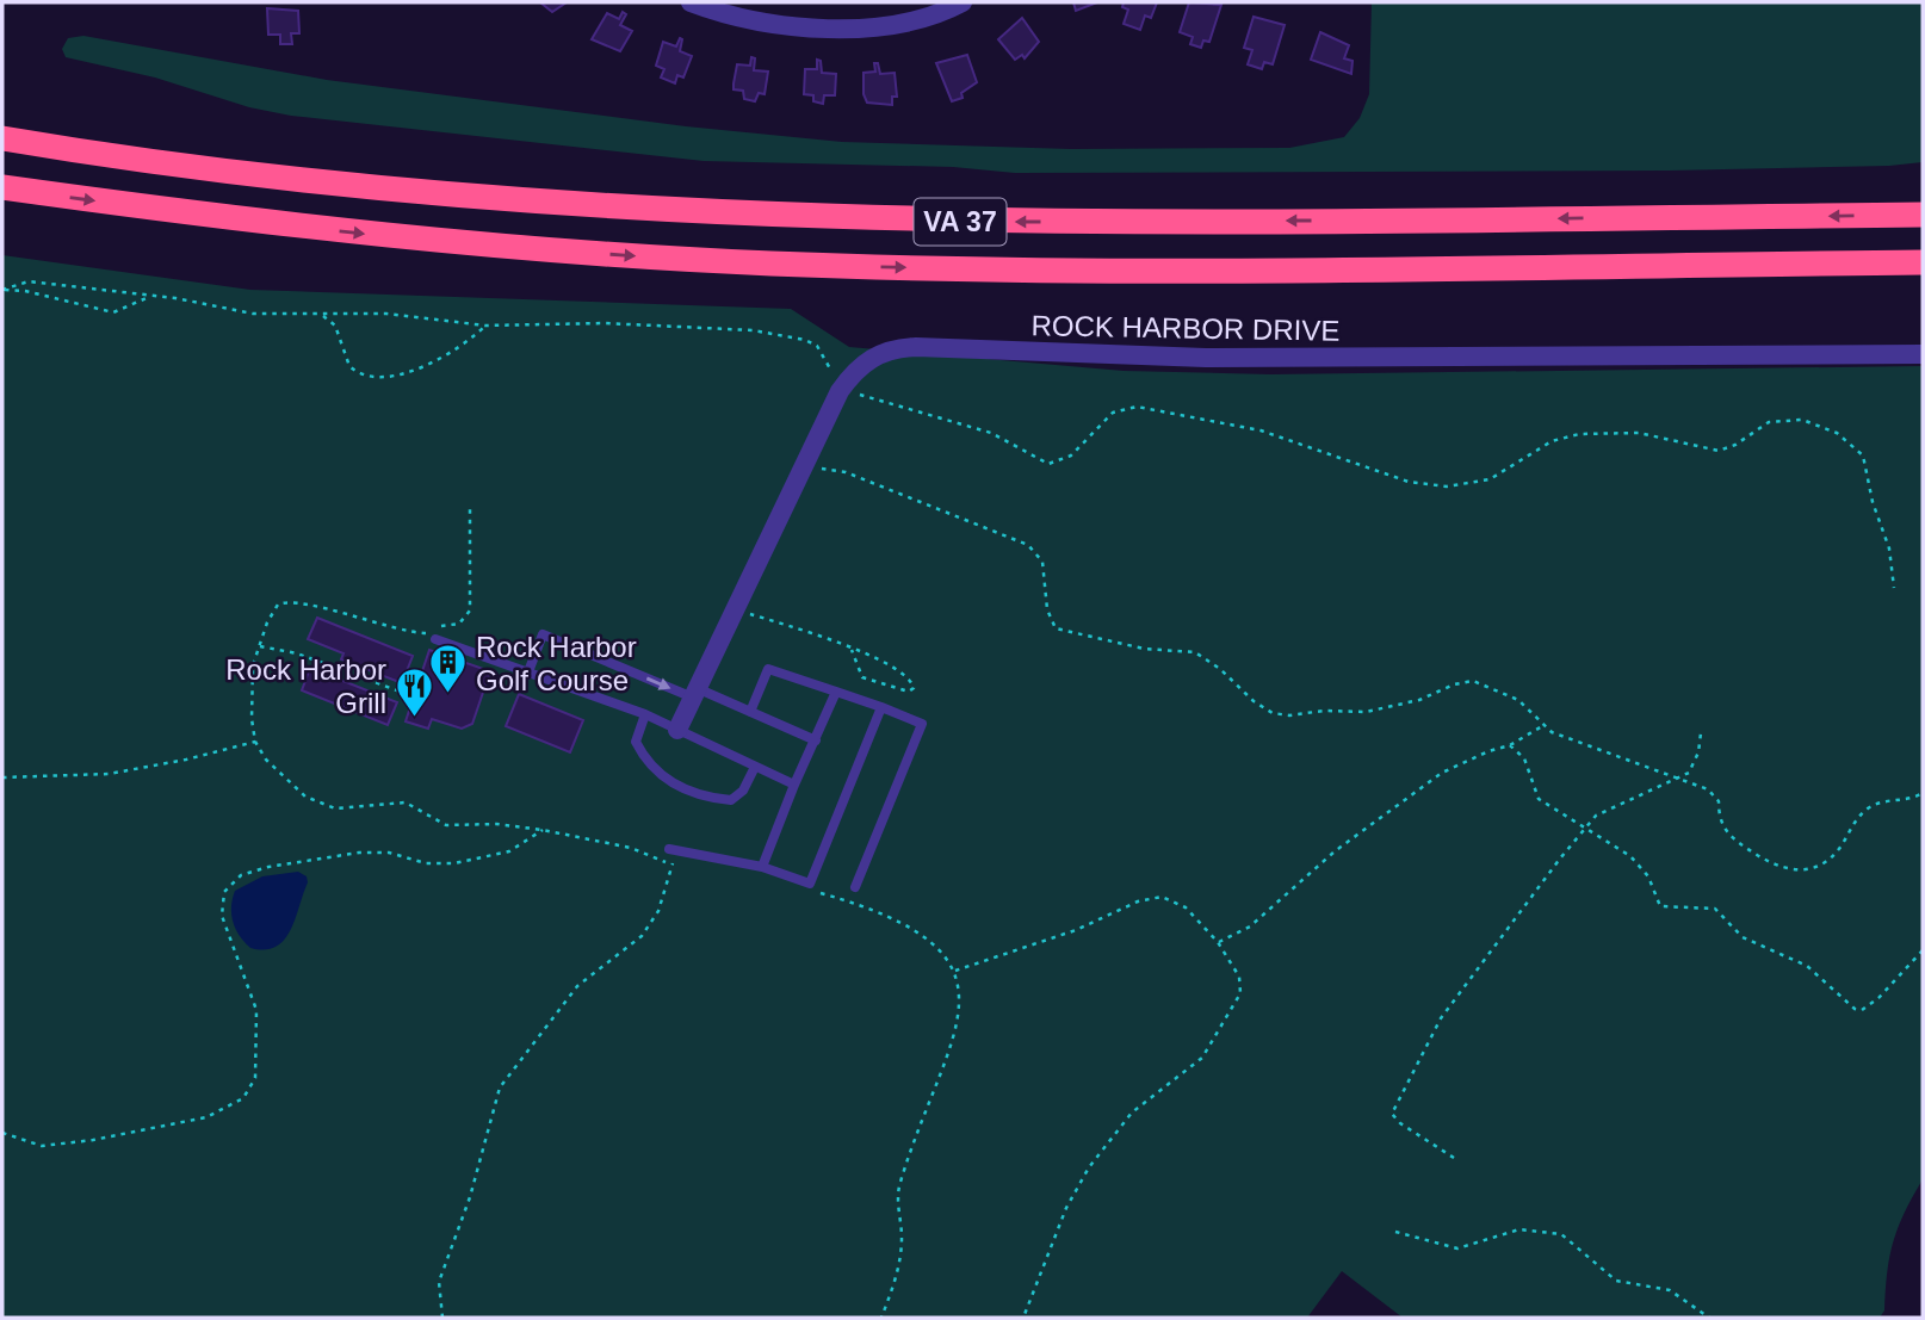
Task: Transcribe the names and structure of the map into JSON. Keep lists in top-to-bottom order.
{
  "streets": {
    "highway": ["VA 37"],
    "street": ["ROCK HARBOR DRIVE"]
  },
  "places": {
    "building": ["Rock Harbor Golf Course"],
    "restaurant": ["Rock Harbor Grill"]
  }
}
